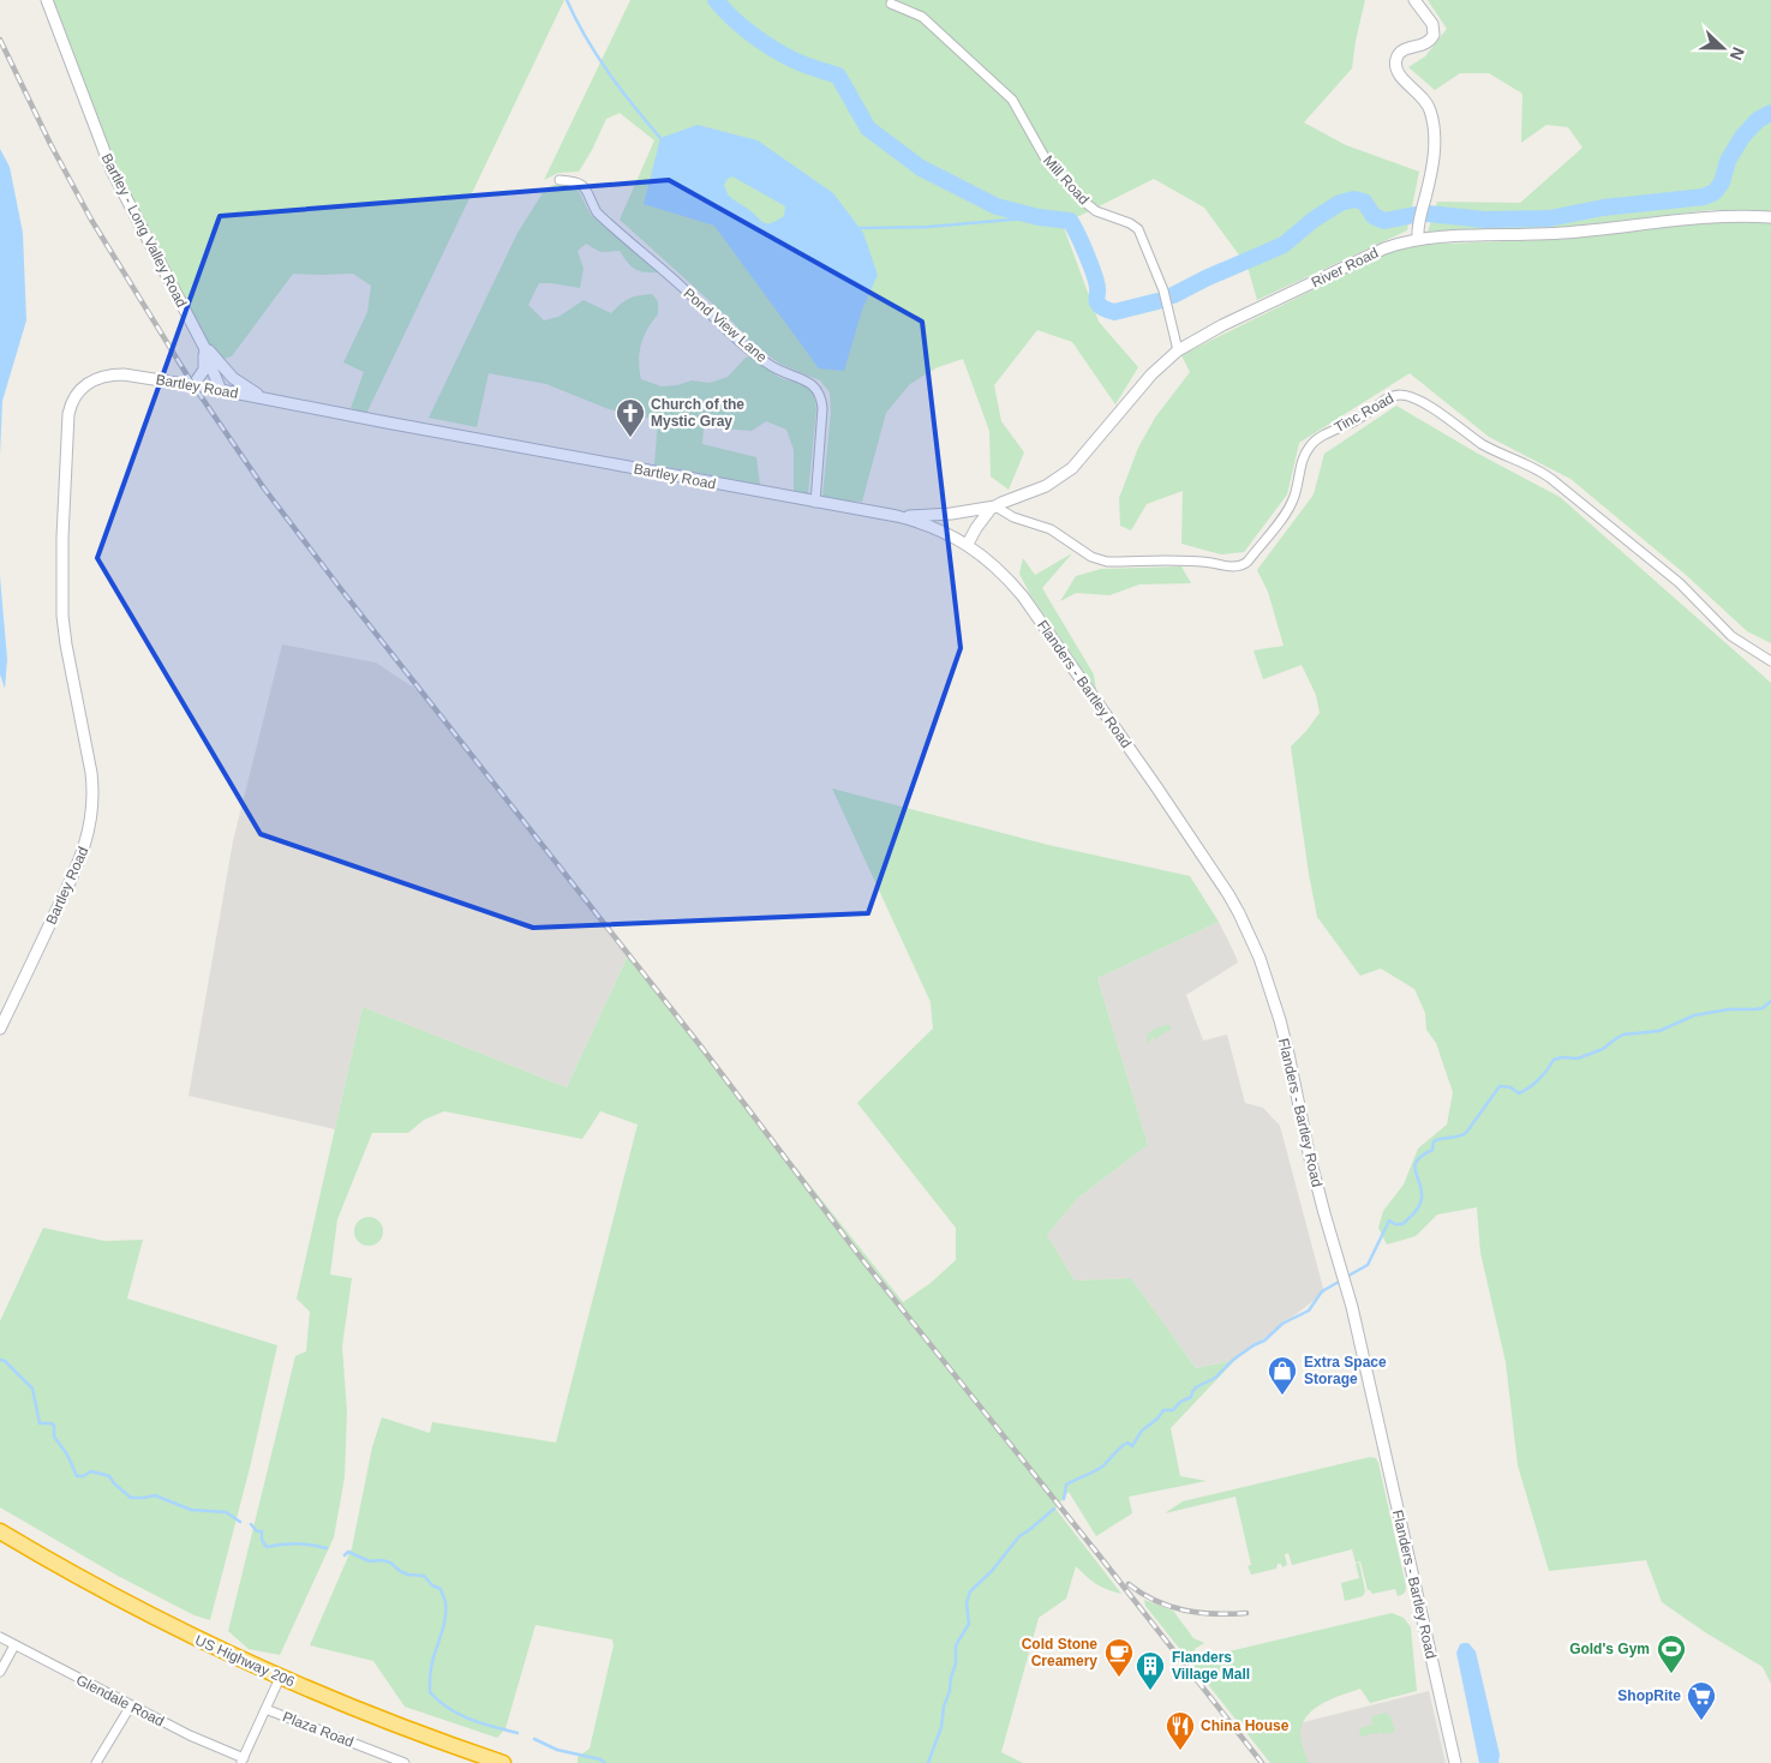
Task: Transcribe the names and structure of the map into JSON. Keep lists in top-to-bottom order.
{
  "streets": {
    "highway": ["US Highway 206"],
    "main road": [
      "Bartley - Long Valley Road",
      "River Road",
      "Bartley Road",
      "Flanders - Bartley Road"
    ],
    "street": [
      "Mill Road",
      "Pond View Lane",
      "Tinc Road",
      "Glendale Road",
      "Plaza Road"
    ]
  },
  "crossings": [
    ["Mill Road", "River Road"],
    ["Bartley - Long Valley Road", "Bartley Road"],
    ["River Road", "Bartley Road"],
    ["River Road", "Tinc Road"],
    ["River Road", "Flanders - Bartley Road"],
    ["Pond View Lane", "Bartley Road"],
    ["Bartley Road", "Flanders - Bartley Road"]
  ],
  "places": {
    "church": ["Church of the Mystic Gray"],
    "shop": ["Extra Space Storage"],
    "sports": ["Gold's Gym"],
    "cafe": ["Cold Stone Creamery"],
    "building": ["Flanders Village Mall"],
    "supermarket": ["ShopRite"],
    "restaurant": ["China House"]
  },
  "north": "right"
}
